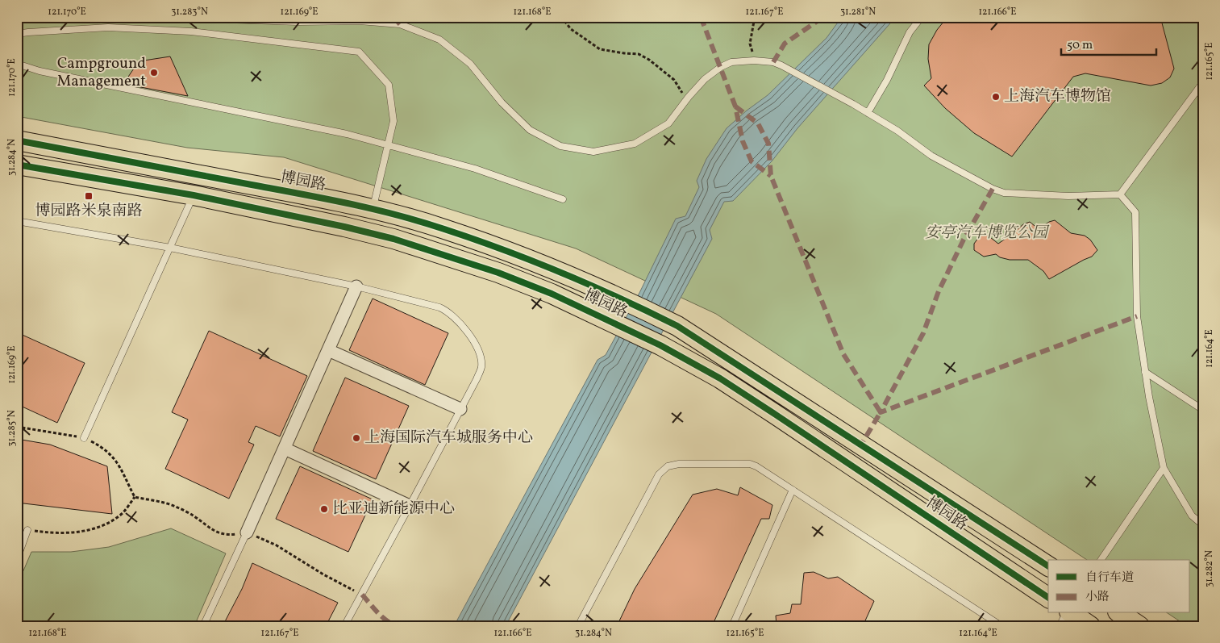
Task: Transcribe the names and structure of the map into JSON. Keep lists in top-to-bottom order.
{
  "streets": {
    "main road": ["博园路"]
  },
  "parks": ["安亭汽车博览公园"],
  "places": {
    "other": [
      "Campground Management",
      "上海汽车博物馆",
      "上海国际汽车城服务中心",
      "比亚迪新能源中心"
    ],
    "transit": ["博园路米泉南路"]
  },
  "legend": ["自行车道", "小路"],
  "scale_bar": "50 m",
  "coordinates": [
    "121.170°E",
    "31.283°N",
    "121.169°E",
    "121.168°E",
    "121.167°E",
    "31.281°N",
    "121.166°E",
    "121.165°E",
    "31.284°N",
    "121.164°E",
    "31.285°N",
    "31.282°N"
  ]
}
